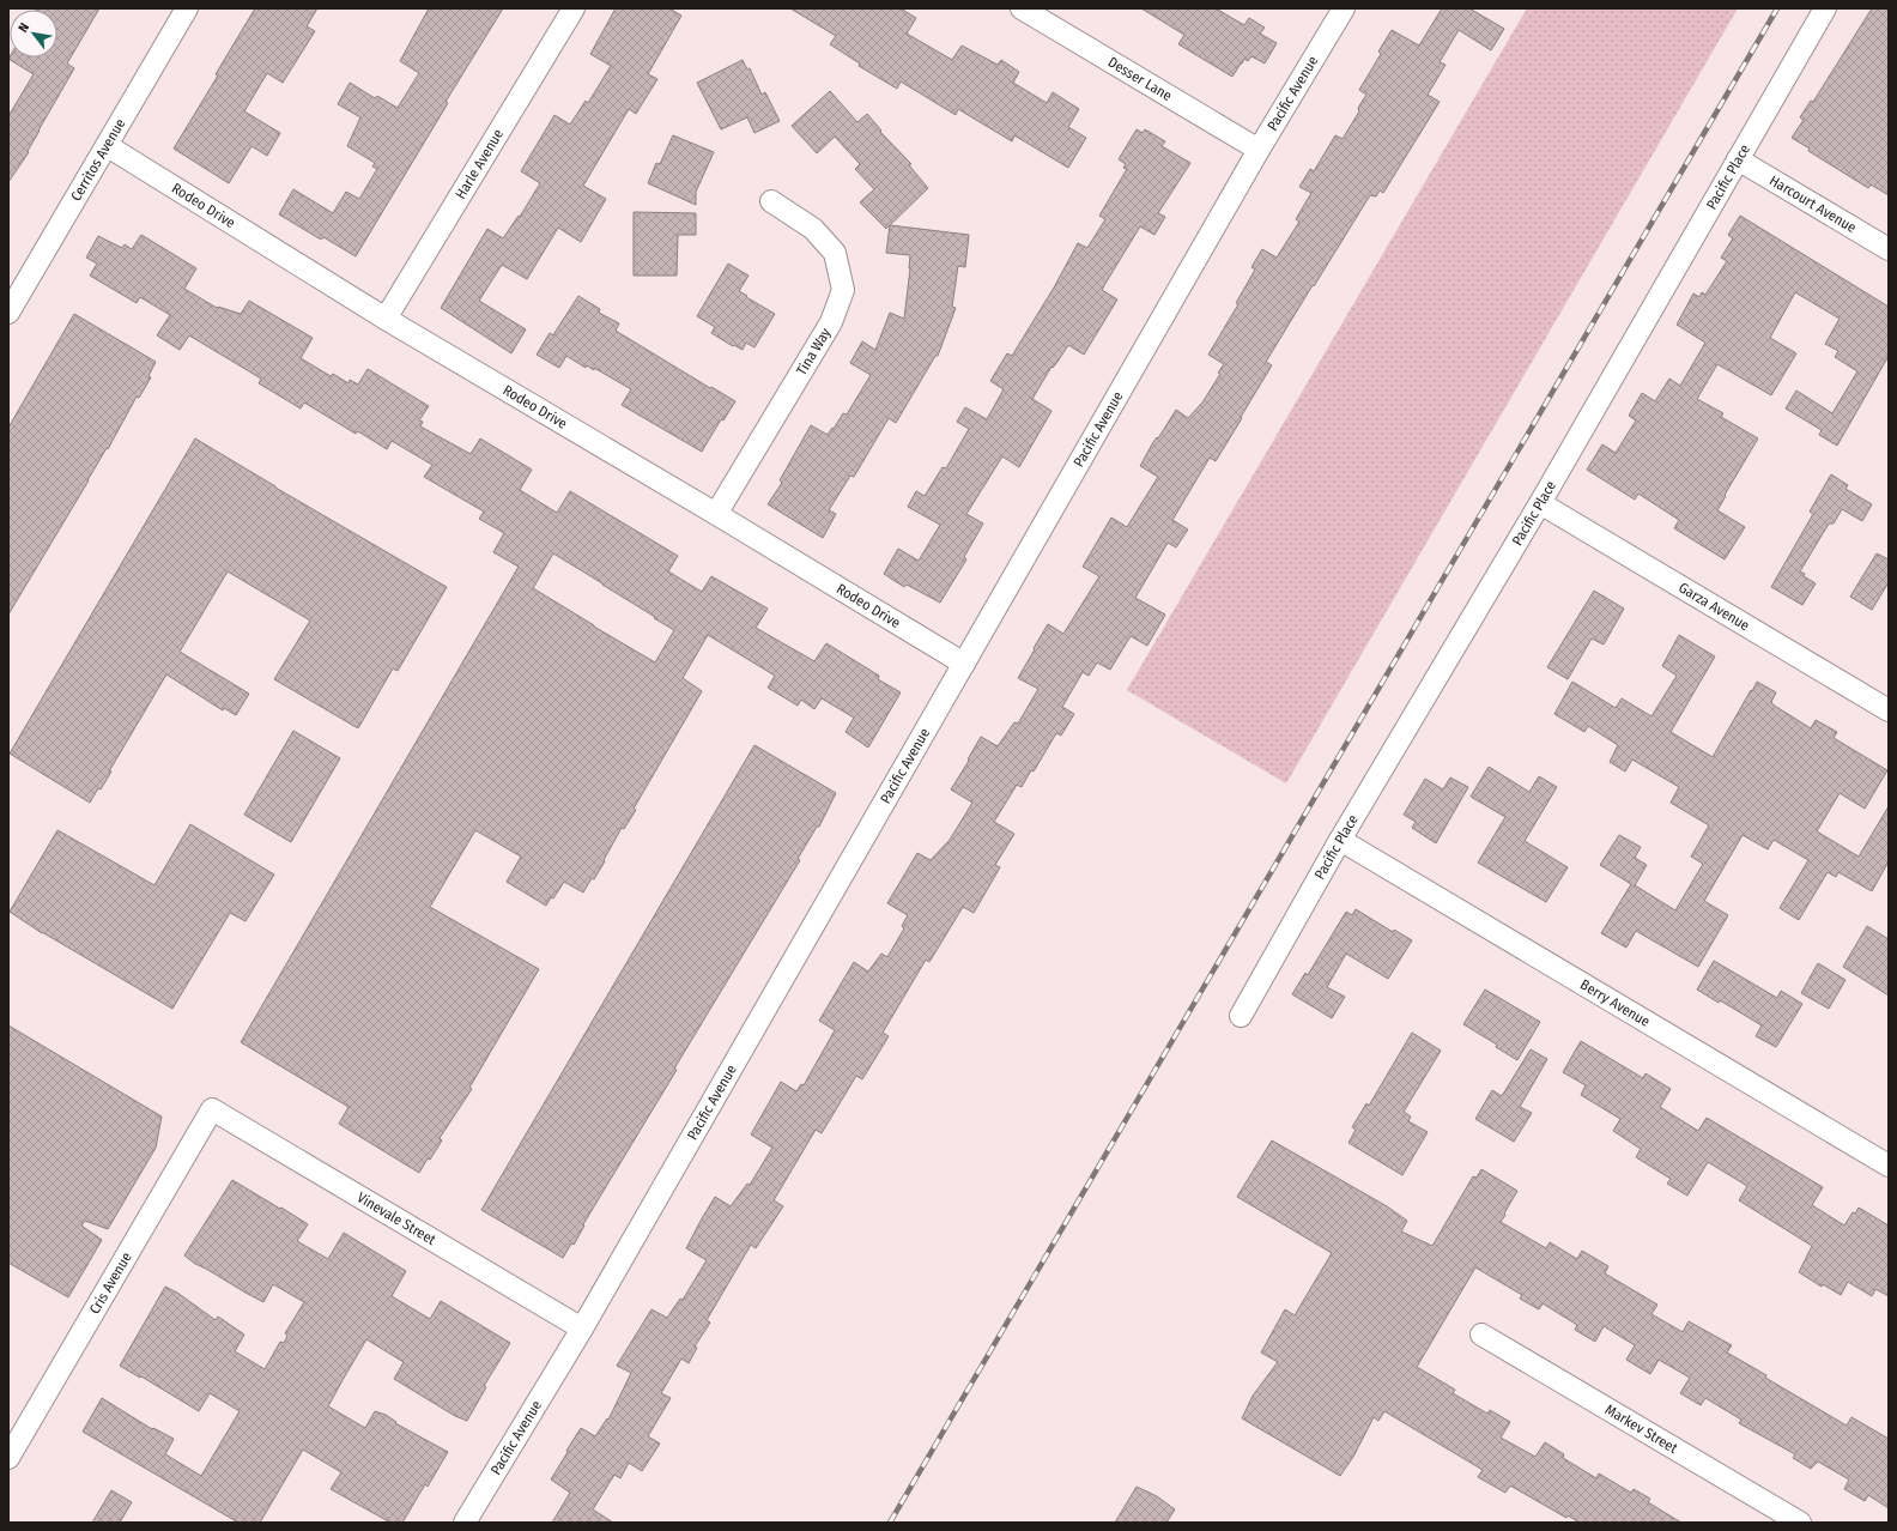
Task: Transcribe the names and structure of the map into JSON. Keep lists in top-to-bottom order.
{
  "streets": {
    "street": [
      "Desser Lane",
      "Pacific Avenue",
      "Cerritos Avenue",
      "Harle Avenue",
      "Pacific Place",
      "Harcourt Avenue",
      "Rodeo Drive",
      "Tina Way",
      "Garza Avenue",
      "Berry Avenue",
      "Vinevale Street",
      "Cris Avenue",
      "Markev Street"
    ]
  },
  "crossings": [
    ["Desser Lane", "Pacific Avenue"],
    ["Pacific Avenue", "Rodeo Drive"],
    ["Pacific Avenue", "Vinevale Street"],
    ["Cerritos Avenue", "Rodeo Drive"],
    ["Harle Avenue", "Rodeo Drive"],
    ["Pacific Place", "Harcourt Avenue"],
    ["Pacific Place", "Garza Avenue"],
    ["Pacific Place", "Berry Avenue"],
    ["Rodeo Drive", "Tina Way"],
    ["Vinevale Street", "Cris Avenue"]
  ],
  "north": "top left"
}
